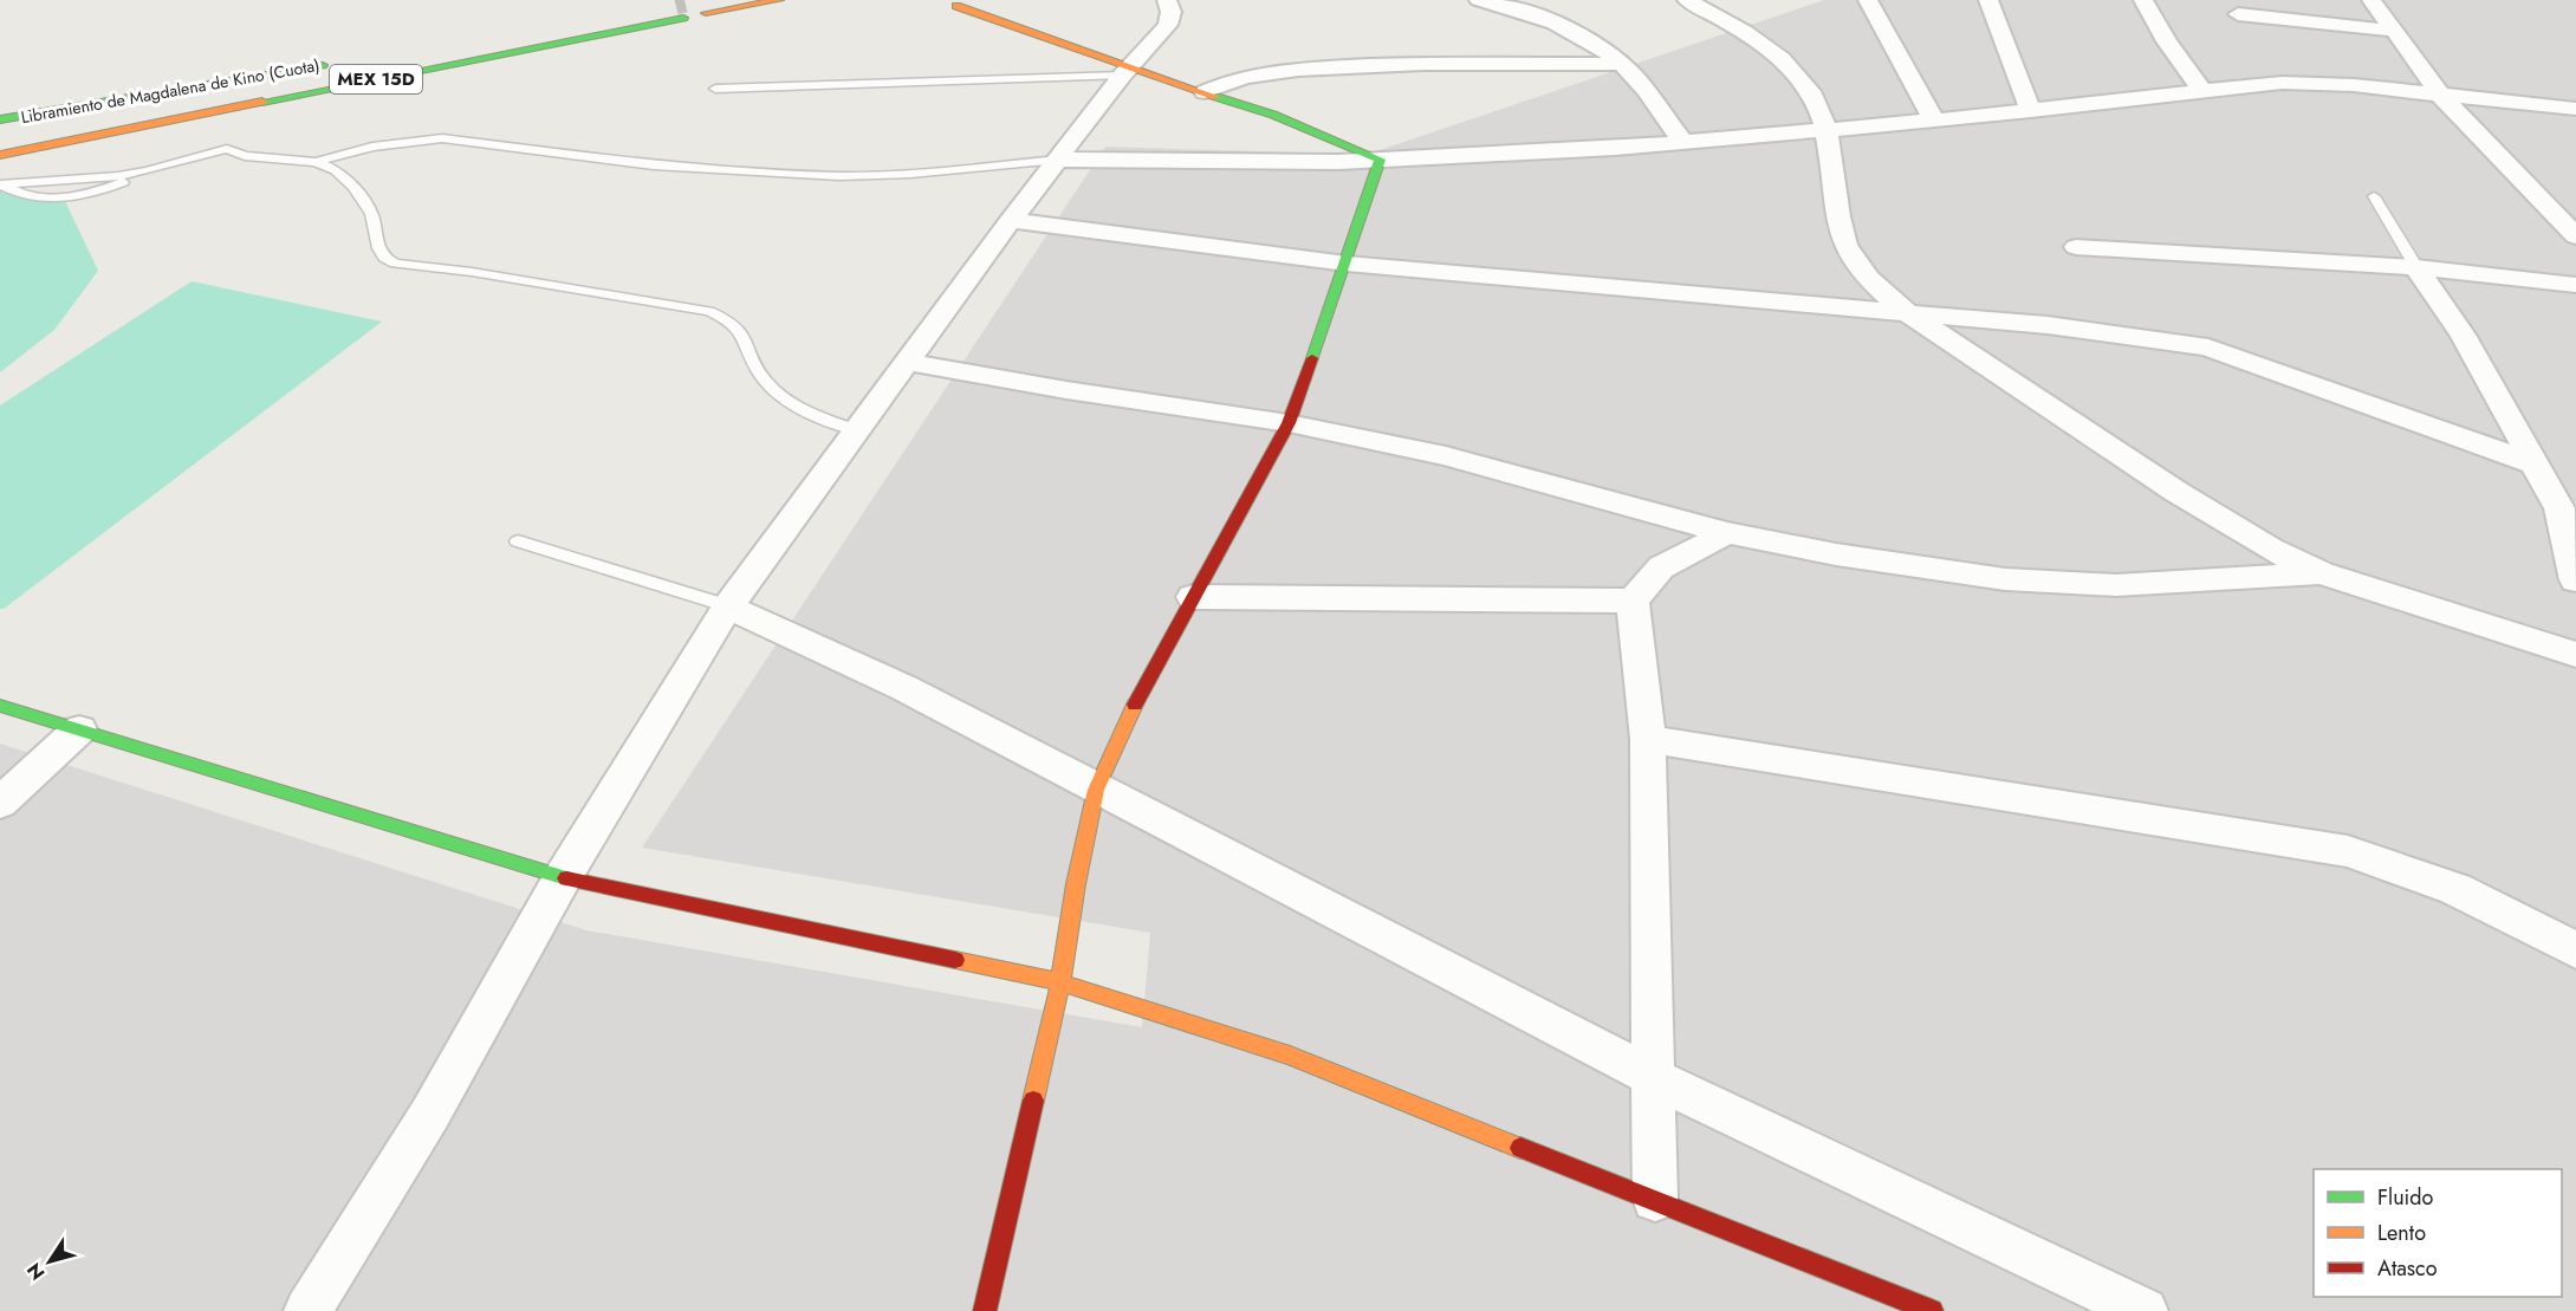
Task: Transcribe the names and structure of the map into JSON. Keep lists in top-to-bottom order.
{
  "streets": {
    "main road": ["MEX 15D", "Libramiento de Magdalena de Kino (Cuota)"]
  },
  "legend": ["Fluido", "Lento", "Atasco"],
  "north": "bottom left"
}
